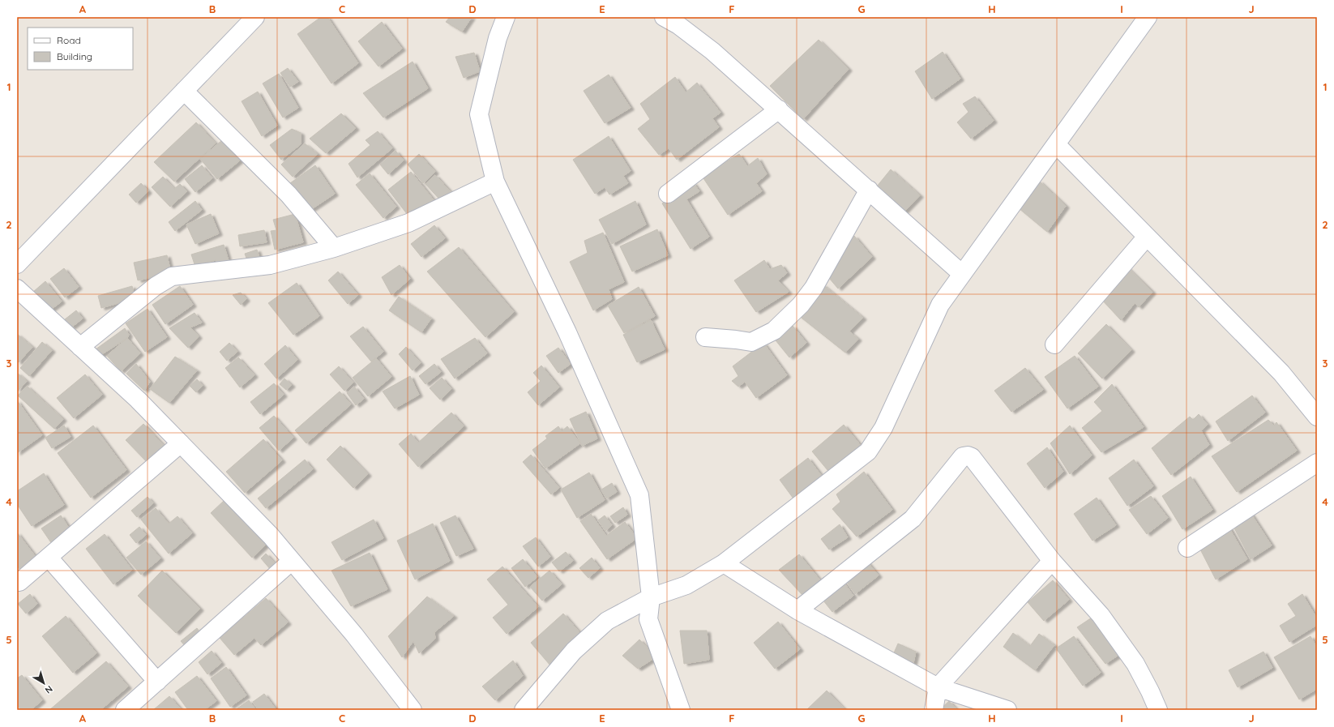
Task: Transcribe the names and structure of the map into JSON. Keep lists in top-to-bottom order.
{
  "legend": ["Road", "Building"],
  "north": "bottom right",
  "grid": {
    "columns": [
      "A",
      "B",
      "C",
      "D",
      "E",
      "F",
      "G",
      "H",
      "I",
      "J"
    ],
    "rows": [
      "1",
      "2",
      "3",
      "4",
      "5"
    ]
  }
}
